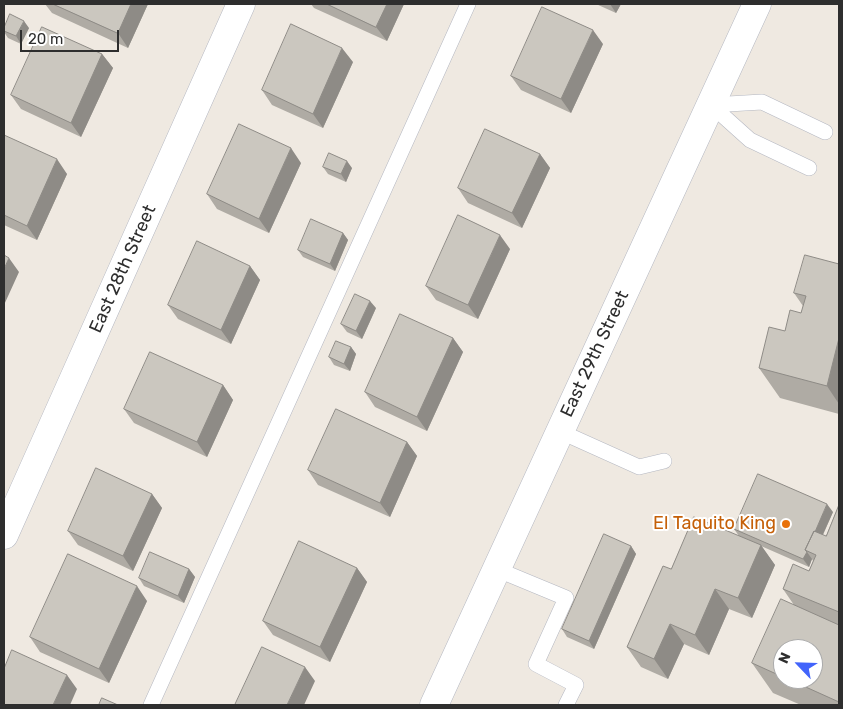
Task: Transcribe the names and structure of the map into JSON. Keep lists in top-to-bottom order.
{
  "streets": {
    "street": ["East 28th Street", "East 29th Street"]
  },
  "places": ["El Taquito King"],
  "scale_bar": "20 m",
  "north": "top left"
}
